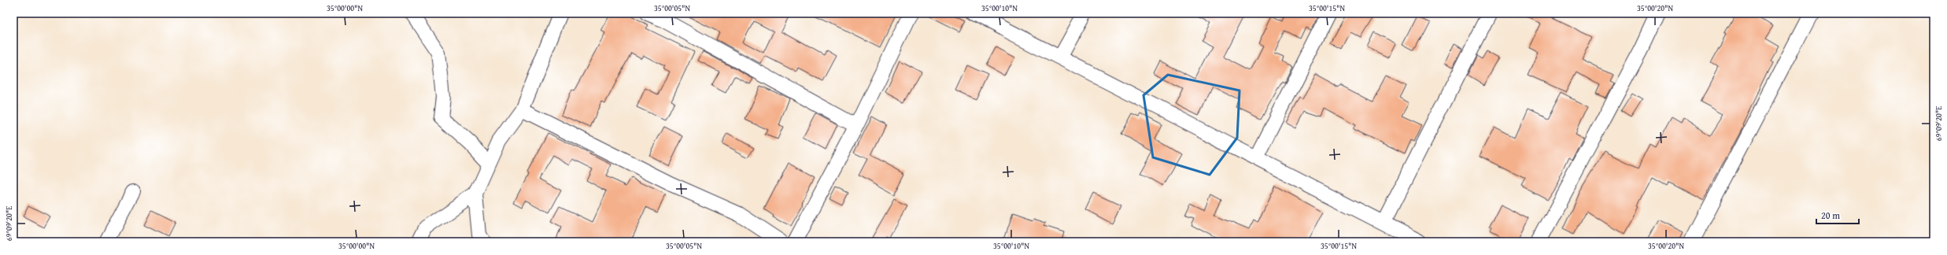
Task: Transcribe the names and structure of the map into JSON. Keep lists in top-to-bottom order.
{
  "scale_bar": "20 m",
  "coordinates": [
    "35°00'00\"N",
    "35°00'05\"N",
    "35°00'10\"N",
    "35°00'15\"N",
    "35°00'20\"N",
    "69°09'20\"E"
  ]
}
